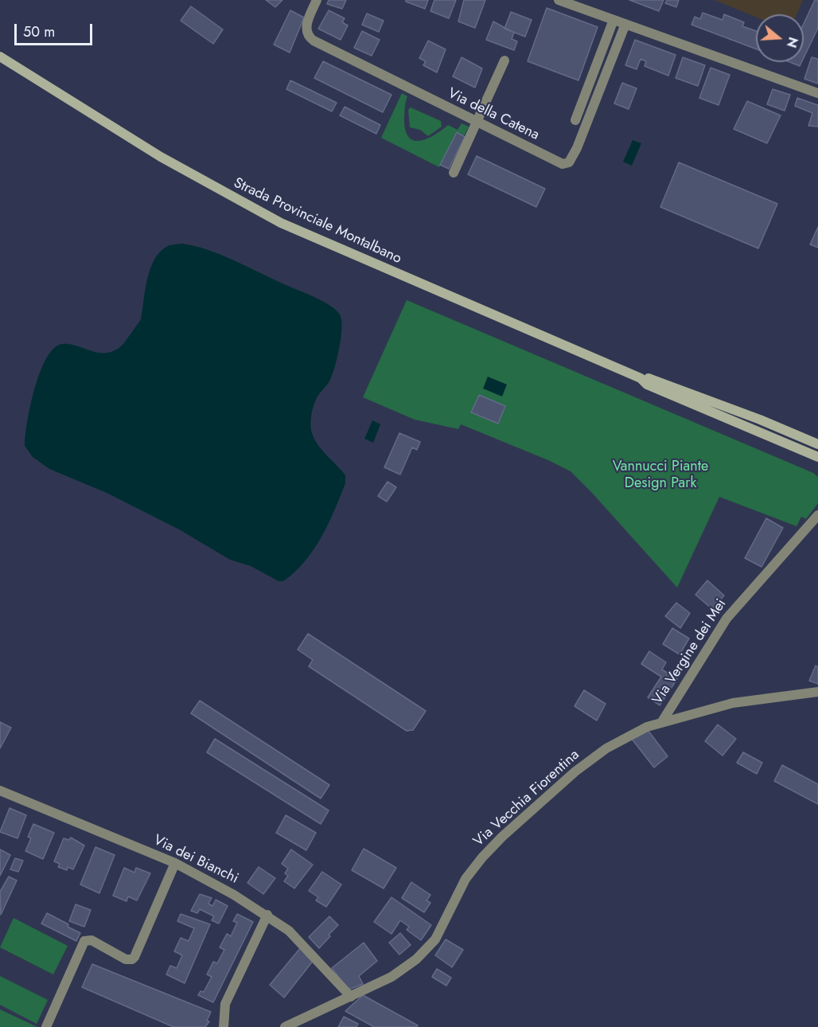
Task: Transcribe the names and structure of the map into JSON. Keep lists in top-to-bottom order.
{
  "streets": {
    "main road": ["Strada Provinciale Montalbano"],
    "street": [
      "Via della Catena",
      "Via Vergine dei Mei",
      "Via Vecchia Fiorentina",
      "Via dei Bianchi"
    ]
  },
  "crossings": [
    ["Via Vergine dei Mei", "Via Vecchia Fiorentina"],
    ["Via Vecchia Fiorentina", "Via dei Bianchi"]
  ],
  "parks": ["Vannucci Piante Design Park"],
  "scale_bar": "50 m",
  "north": "right"
}
